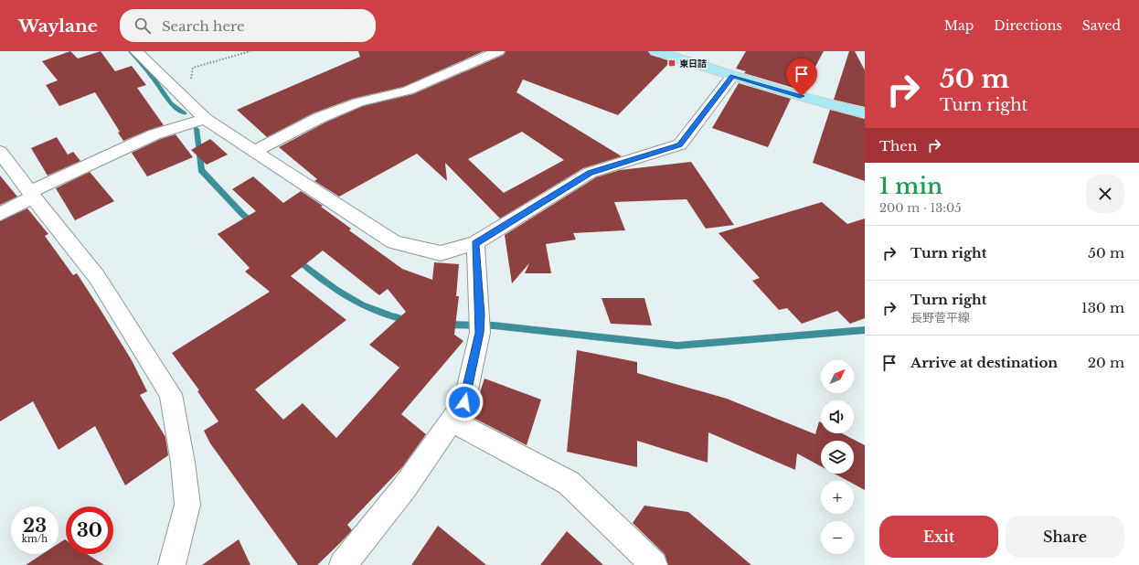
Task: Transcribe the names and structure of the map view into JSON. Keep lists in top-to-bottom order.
{
  "places": {
    "transit": ["東日詰"]
  },
  "north": "top right",
  "page": {
    "header": "Waylane",
    "search": "Search here",
    "nav": ["Map", "Directions", "Saved"],
    "turn": ["50 m", "Turn right"],
    "then": "Then",
    "heading": ["1 min", "200 m · 13:05"],
    "list": [
      {
        "name": "Turn right",
        "value": "50 m"
      },
      {
        "name": "Turn right",
        "note": "長野菅平線",
        "value": "130 m"
      },
      {
        "name": "Arrive at destination",
        "value": "20 m"
      }
    ],
    "map_buttons": ["+", "−"],
    "speed": "23 km/h",
    "limit": "30",
    "buttons": ["Exit", "Share"]
  }
}
